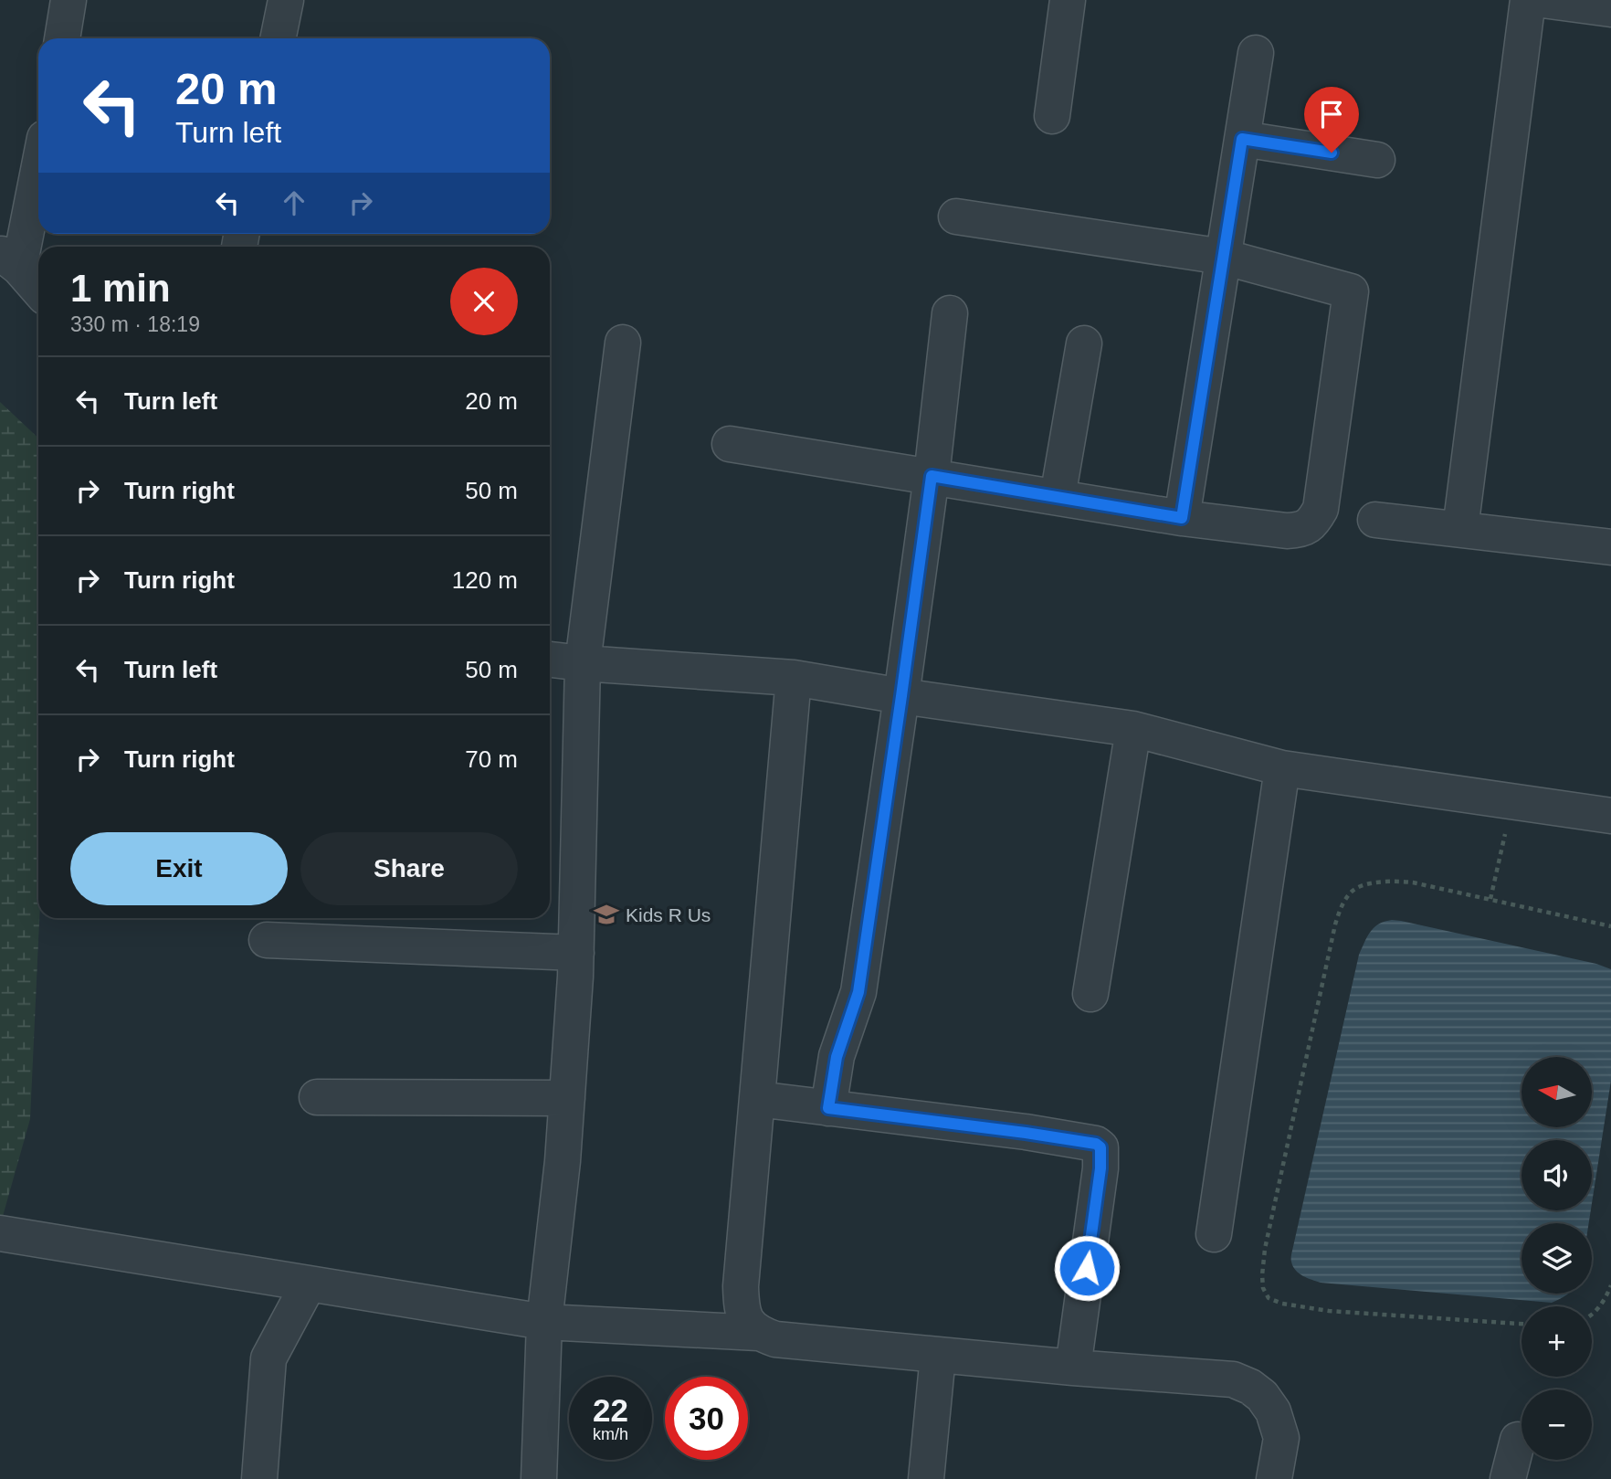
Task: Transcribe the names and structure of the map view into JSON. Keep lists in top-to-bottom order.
{
  "places": {
    "school or university": ["Kids R Us"]
  },
  "north": "left",
  "page": {
    "turn": ["20 m", "Turn left"],
    "heading": ["1 min", "330 m · 18:19"],
    "list": [
      {
        "name": "Turn left",
        "value": "20 m"
      },
      {
        "name": "Turn right",
        "value": "50 m"
      },
      {
        "name": "Turn right",
        "value": "120 m"
      },
      {
        "name": "Turn left",
        "value": "50 m"
      },
      {
        "name": "Turn right",
        "value": "70 m"
      }
    ],
    "buttons": ["Exit", "Share"],
    "map_buttons": ["+", "−"],
    "speed": "22 km/h",
    "limit": "30"
  }
}
